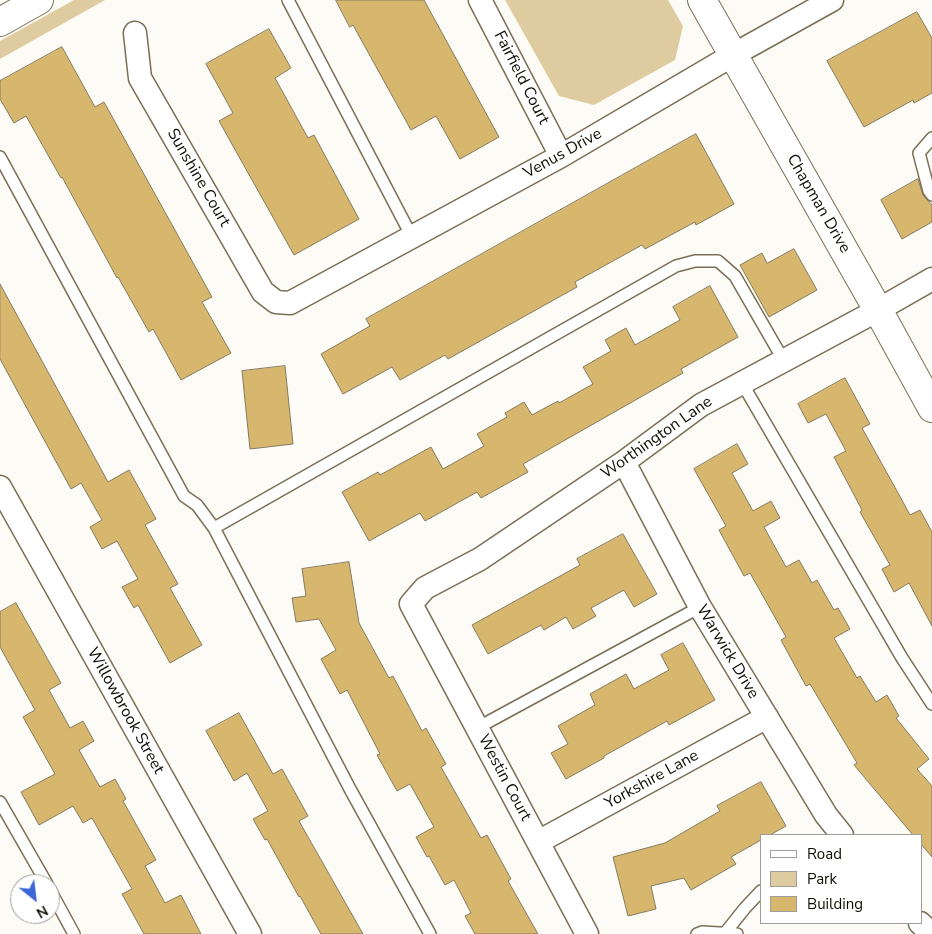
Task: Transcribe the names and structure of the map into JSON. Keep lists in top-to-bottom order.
{
  "streets": {
    "street": [
      "Fairfield Court",
      "Venus Drive",
      "Sunshine Court",
      "Chapman Drive",
      "Worthington Lane",
      "Warwick Drive",
      "Willowbrook Street",
      "Westin Court",
      "Yorkshire Lane"
    ]
  },
  "crossings": [
    ["Fairfield Court", "Venus Drive"],
    ["Venus Drive", "Sunshine Court"],
    ["Venus Drive", "Chapman Drive"],
    ["Chapman Drive", "Worthington Lane"],
    ["Worthington Lane", "Warwick Drive"],
    ["Worthington Lane", "Westin Court"],
    ["Warwick Drive", "Yorkshire Lane"],
    ["Westin Court", "Yorkshire Lane"]
  ],
  "legend": ["Road", "Park", "Building"],
  "north": "bottom right"
}
